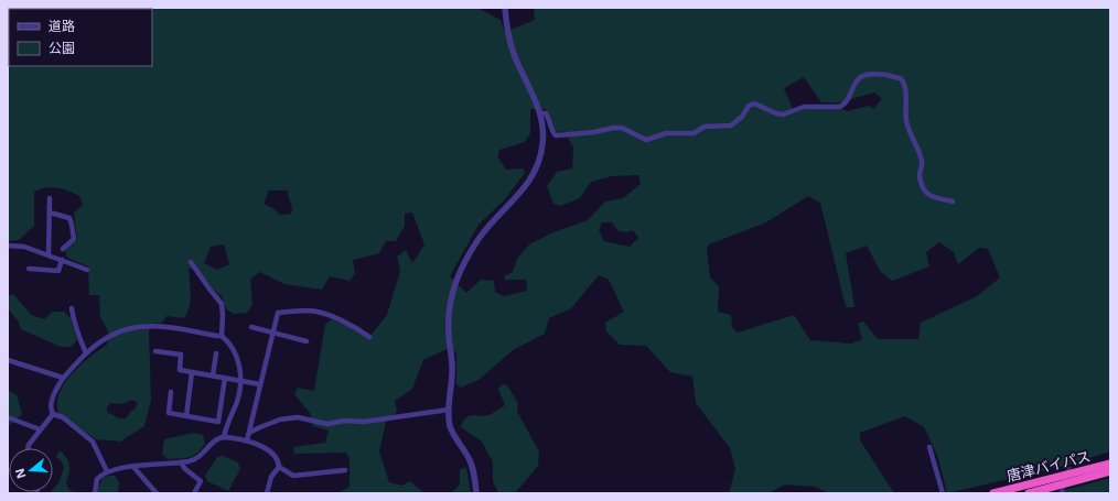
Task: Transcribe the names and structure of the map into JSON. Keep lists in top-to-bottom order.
{
  "streets": {
    "highway": ["唐津バイパス"]
  },
  "legend": ["道路", "公園"],
  "north": "left"
}
